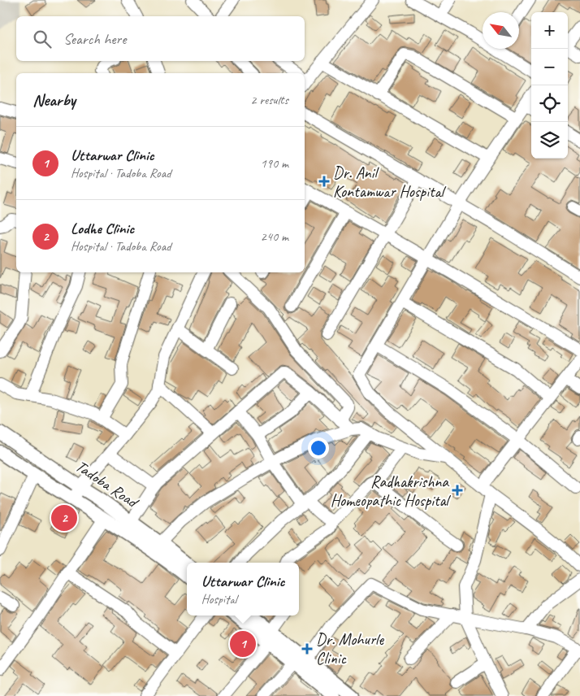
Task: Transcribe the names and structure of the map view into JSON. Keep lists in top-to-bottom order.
{
  "streets": {
    "main road": ["Tadoba Road"]
  },
  "places": {
    "health": ["Dr. Anil Kontamwar Hospital", "Radhakrishna Homeopathic Hospital", "Dr. Mohurle Clinic"]
  },
  "north": "top left",
  "page": {
    "map_buttons": ["+", "−"],
    "search": "Search here",
    "heading": ["Nearby", "2 results"],
    "list": [
      {
        "mark": "1",
        "name": "Uttarwar Clinic",
        "note": "Hospital · Tadoba Road",
        "value": "190 m"
      },
      {
        "mark": "2",
        "name": "Lodhe Clinic",
        "note": "Hospital · Tadoba Road",
        "value": "240 m"
      }
    ],
    "pins": ["2", "1"],
    "popup": ["Uttarwar Clinic", "Hospital"]
  }
}
